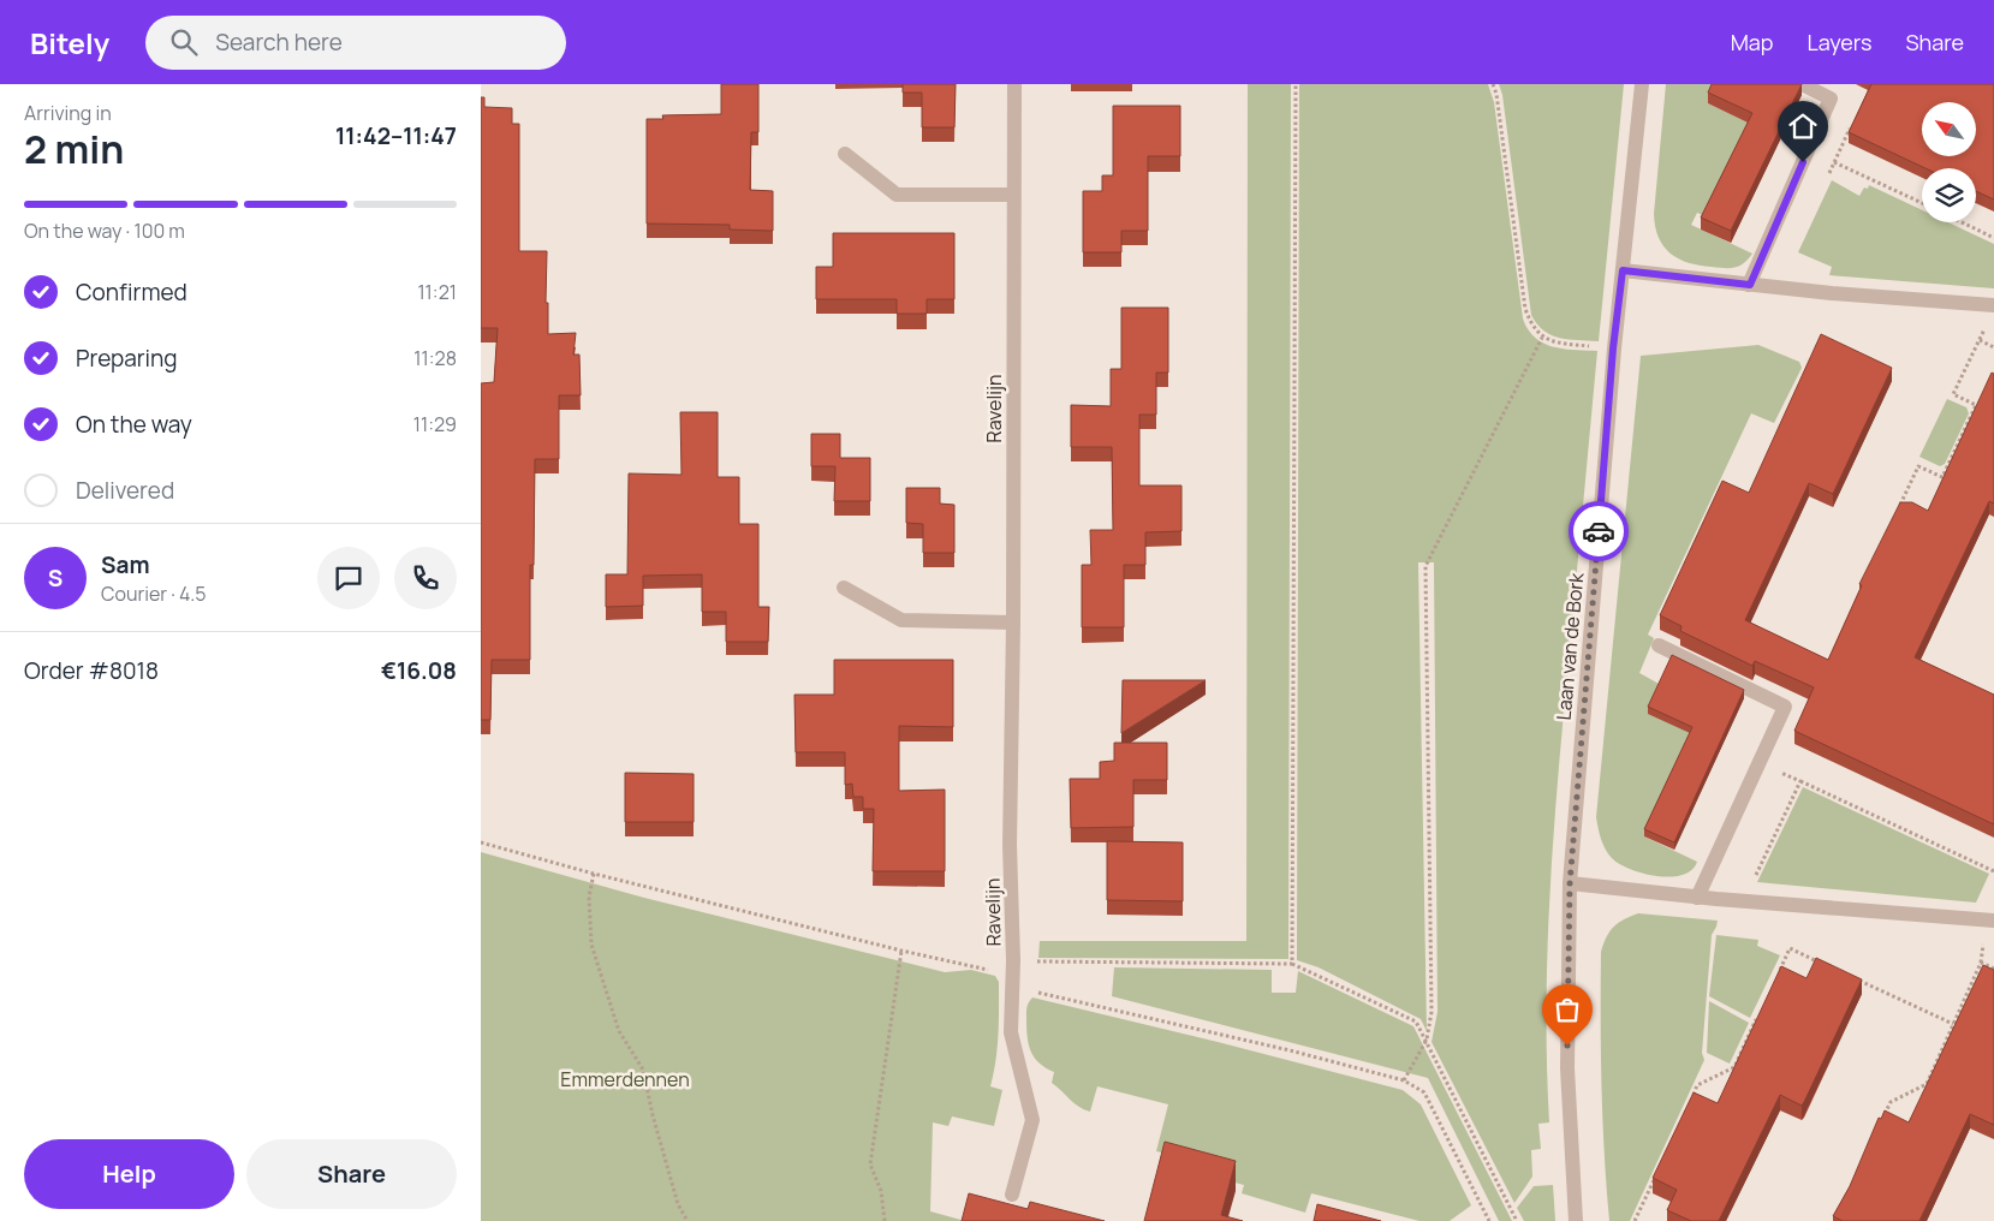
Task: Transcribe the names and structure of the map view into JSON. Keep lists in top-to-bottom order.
{
  "streets": {
    "street": ["Ravelijn", "Laan van de Bork"]
  },
  "parks": ["Emmerdennen"],
  "north": "top left",
  "page": {
    "header": "Bitely",
    "search": "Search here",
    "nav": ["Map", "Layers", "Share"],
    "heading": ["2 min", "Arriving in", "11:42–11:47"],
    "panel": [
      "Sam",
      "Courier · 4.5",
      "Order #8018",
      "€16.08"
    ],
    "bar": "On the way · 100 m",
    "list": [
      ["Confirmed", "11:21"],
      ["Preparing", "11:28"],
      ["On the way", "11:29"],
      "Delivered"
    ],
    "round": "S",
    "buttons": ["Help", "Share"]
  }
}
